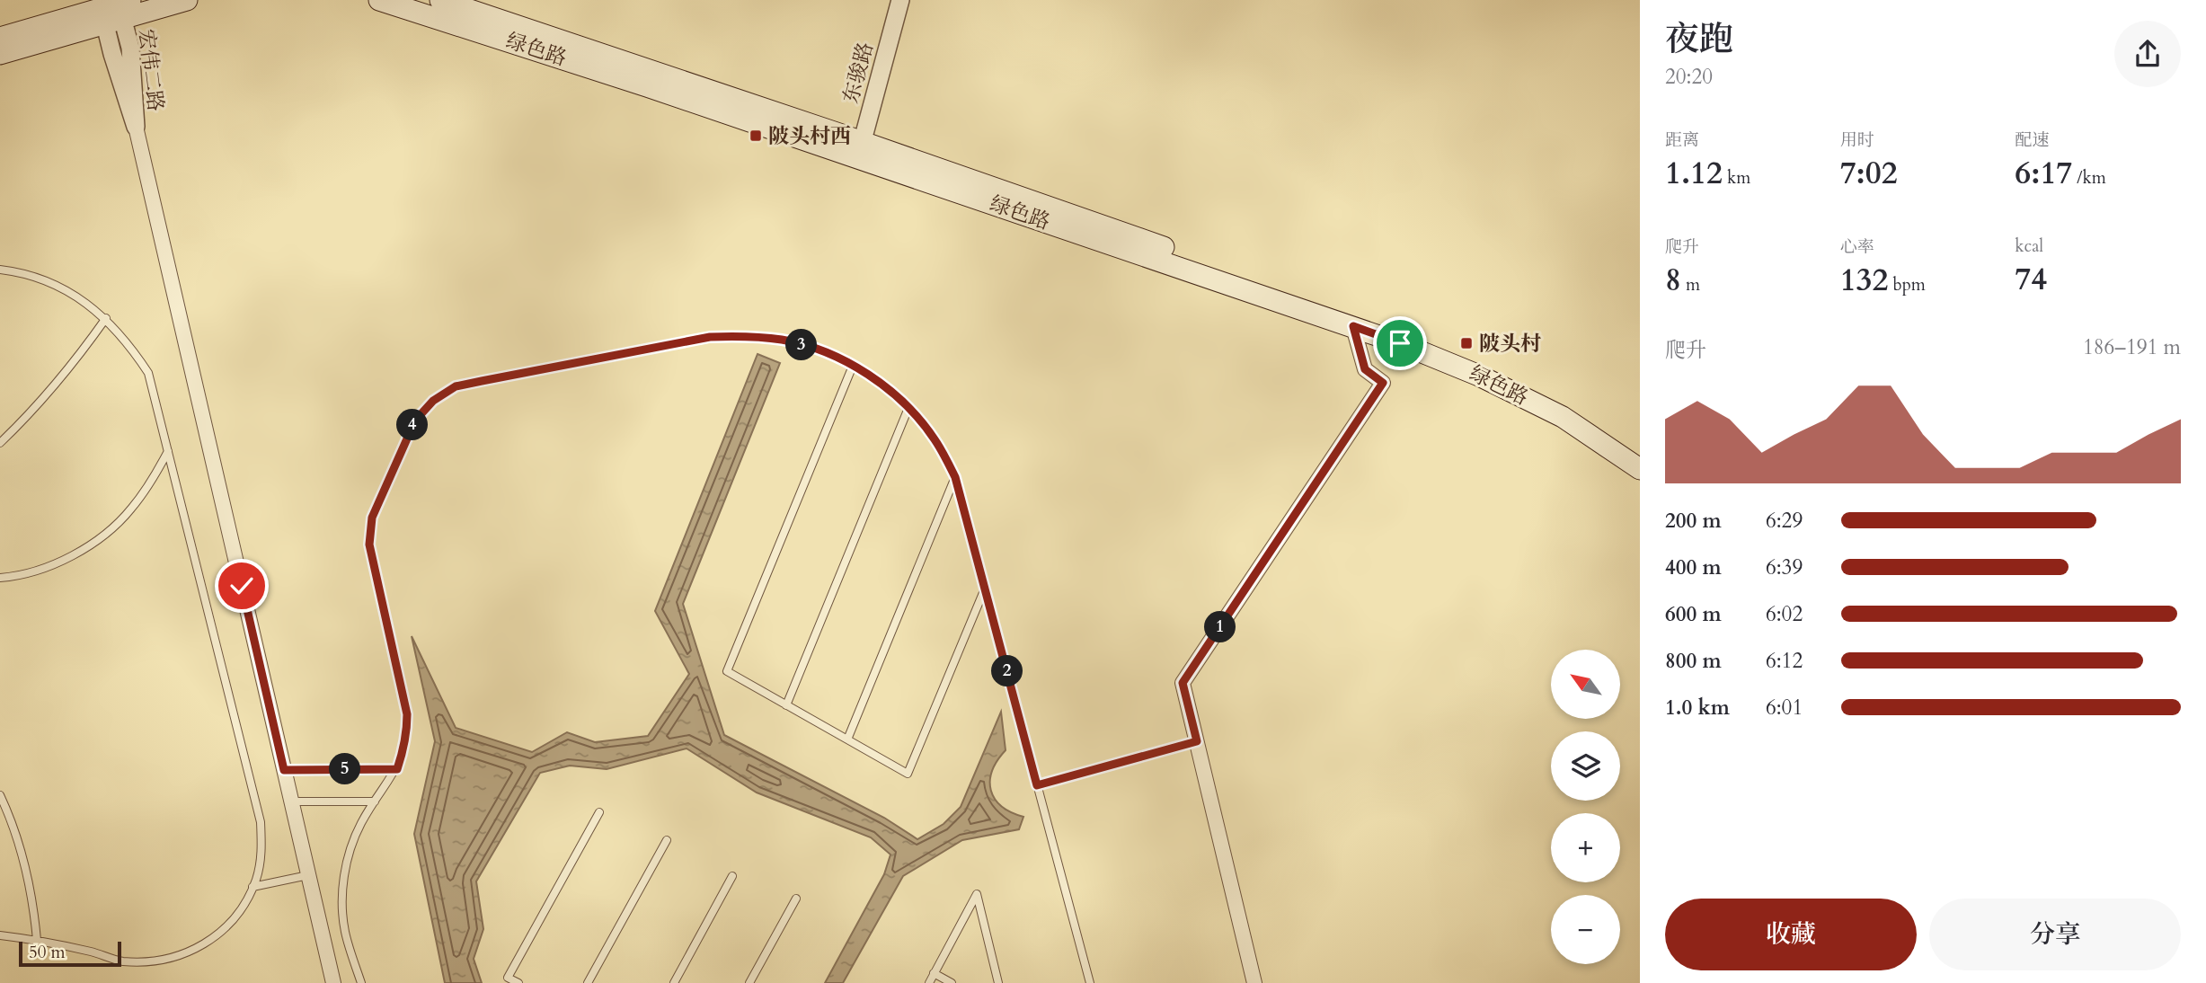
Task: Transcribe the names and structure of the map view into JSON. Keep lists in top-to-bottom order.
{
  "streets": {
    "main road": ["绿色路"],
    "street": ["宏伟二路", "东骏路"]
  },
  "crossings": [
    ["绿色路", "东骏路"]
  ],
  "places": {
    "transit": ["陂头村西", "陂头村"]
  },
  "scale_bar": "50 m",
  "north": "top left",
  "page": {
    "heading": ["夜跑", "20:20"],
    "stats": [
      ["距离", "1.12 km"],
      ["用时", "7:02"],
      ["配速", "6:17 /km"],
      ["爬升", "8 m"],
      ["心率", "132 bpm"],
      ["kcal", "74"]
    ],
    "chart": ["爬升", "186–191 m"],
    "pins": [
      "3",
      "4",
      "1",
      "2",
      "5"
    ],
    "list": [
      {
        "name": "200 m",
        "note": "6:29"
      },
      {
        "name": "400 m",
        "note": "6:39"
      },
      {
        "name": "600 m",
        "note": "6:02"
      },
      {
        "name": "800 m",
        "note": "6:12"
      },
      {
        "name": "1.0 km",
        "note": "6:01"
      }
    ],
    "map_buttons": ["+", "−"],
    "buttons": ["收藏", "分享"],
    "scale": "50 m"
  }
}
